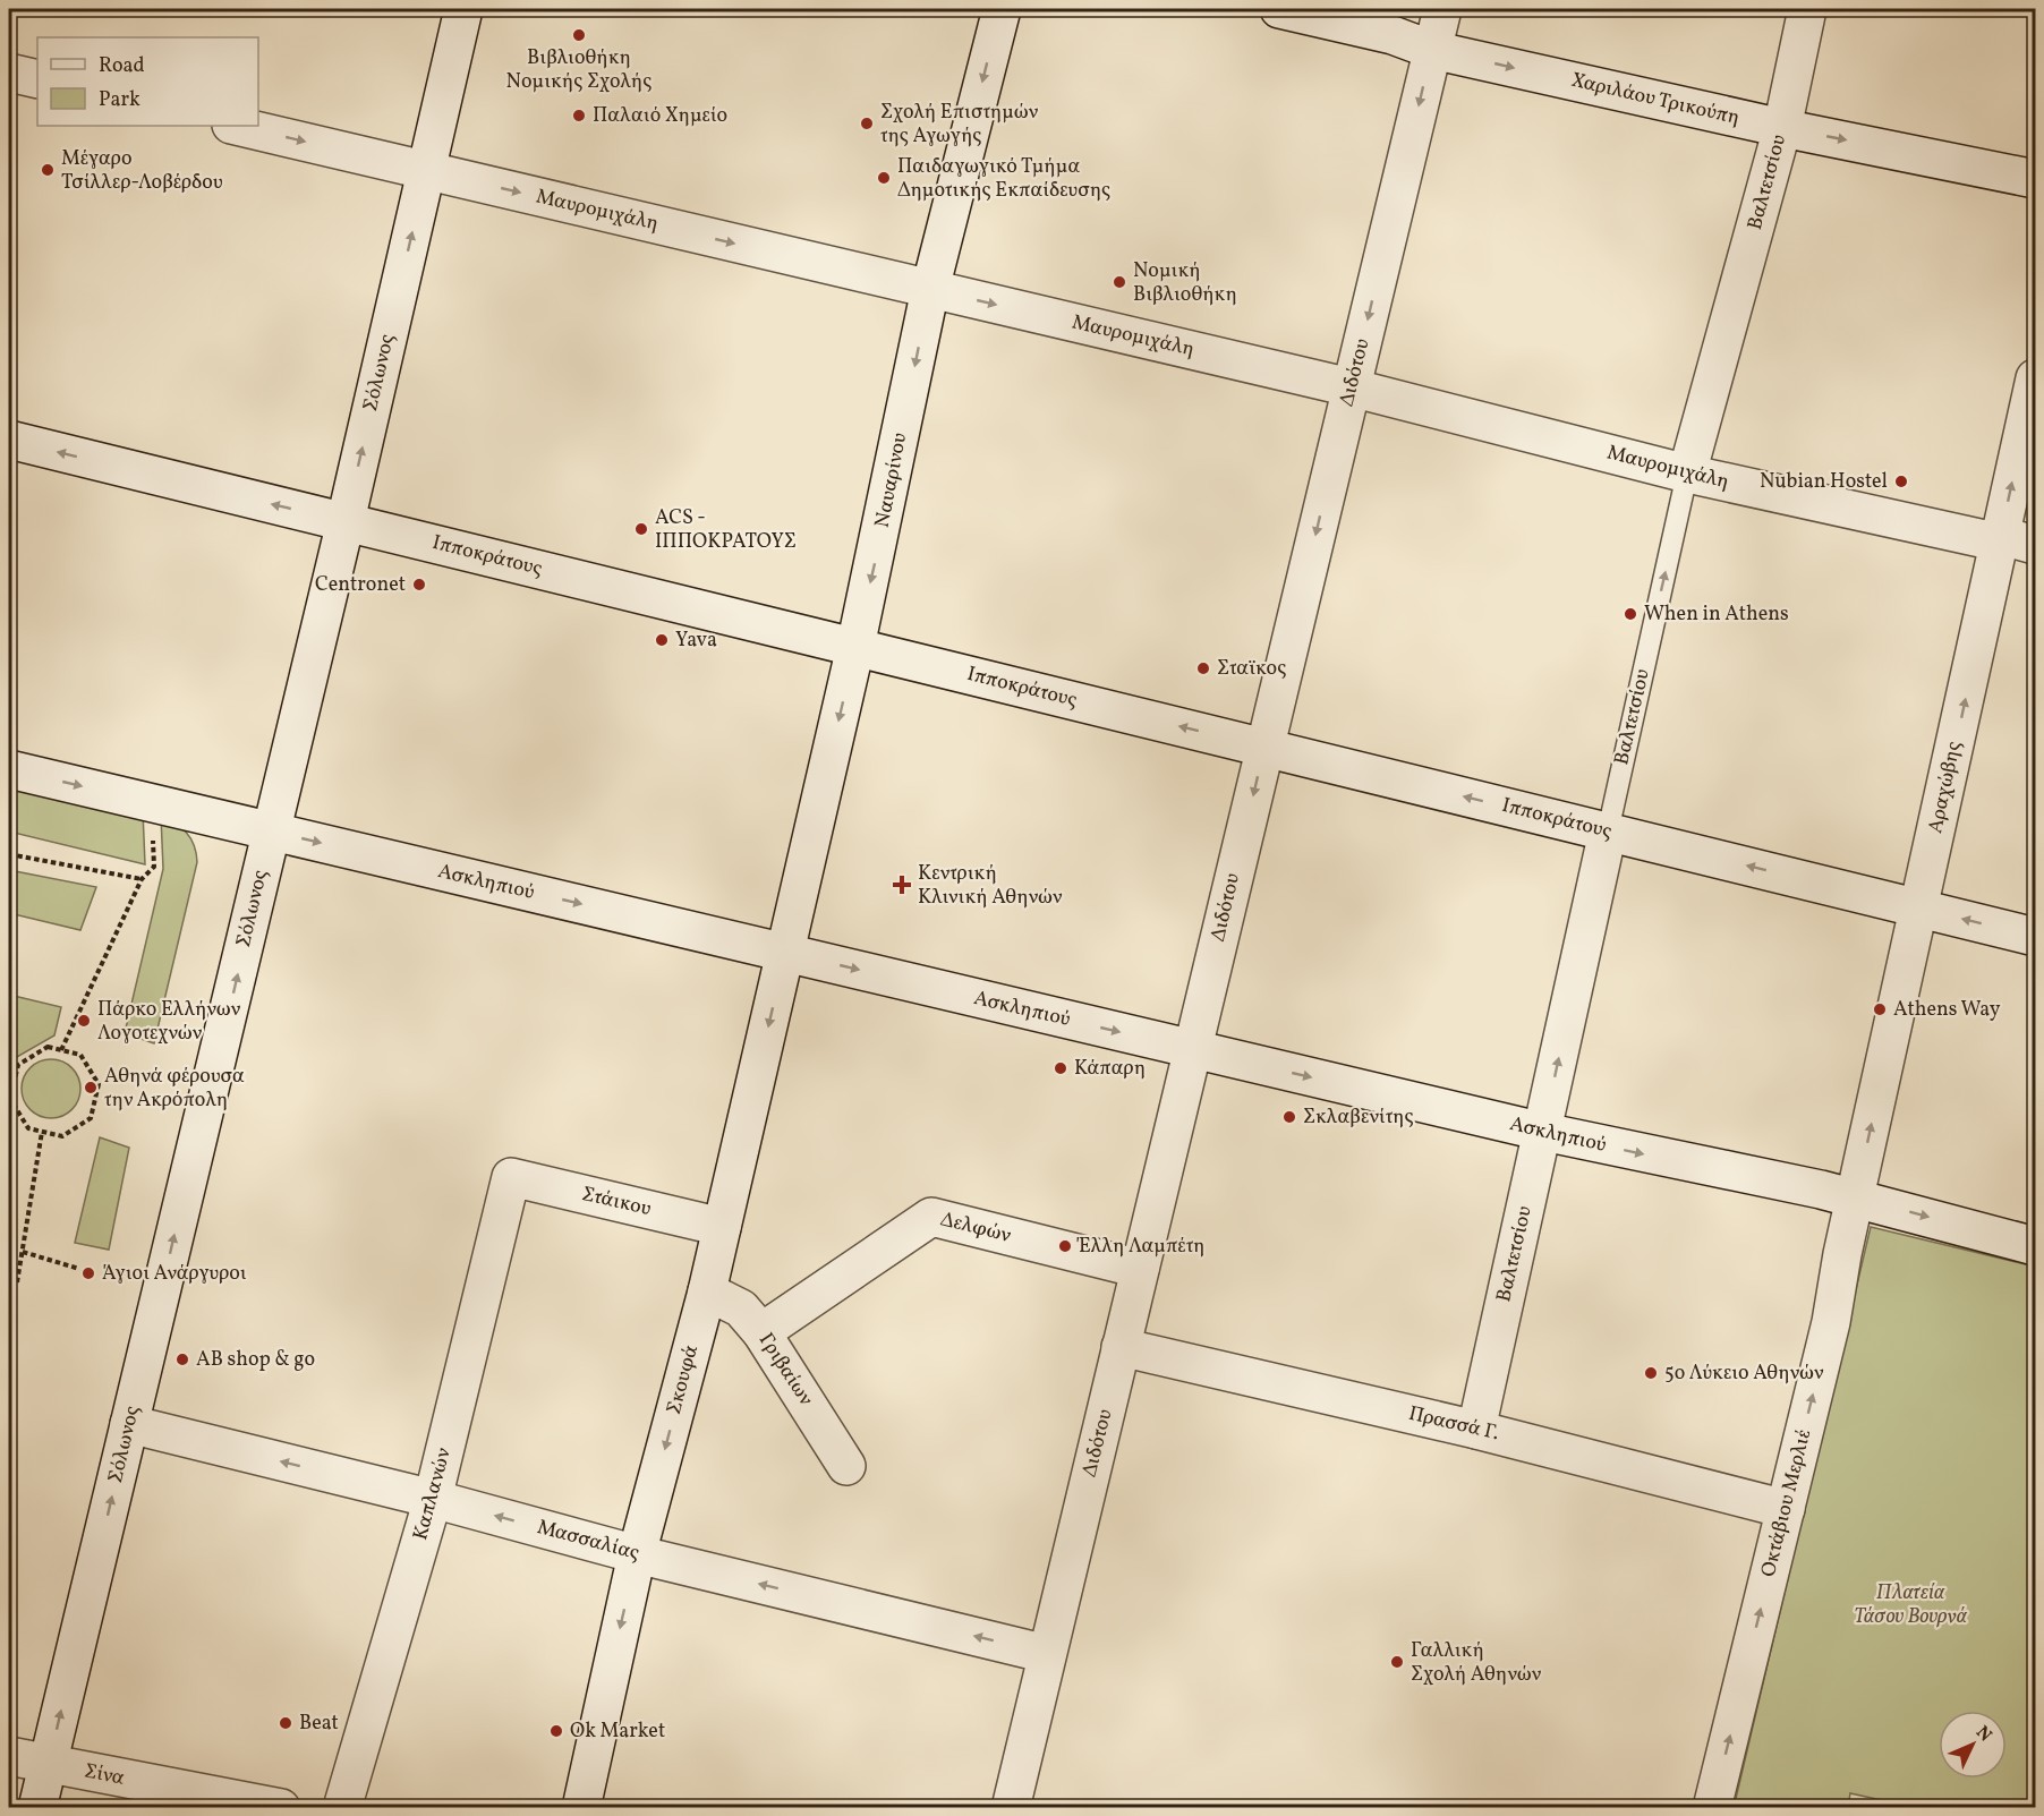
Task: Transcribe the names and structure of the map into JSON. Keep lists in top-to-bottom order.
{
  "streets": {
    "street": [
      "Χαριλάου Τρικούπη",
      "Βαλτετσίου",
      "Μαυρομιχάλη",
      "Σόλωνος",
      "Διδότου",
      "Ναυαρίνου",
      "Ιπποκράτους",
      "Αραχώβης",
      "Ασκληπιού",
      "Στάικου",
      "Δελφών",
      "Γριβαίων",
      "Σκουφά",
      "Πρασσά Γ.",
      "Καπλανών",
      "Οκτάβιου Μερλιέ",
      "Μασσαλίας",
      "Σίνα"
    ]
  },
  "crossings": [
    ["Χαριλάου Τρικούπη", "Βαλτετσίου"],
    ["Χαριλάου Τρικούπη", "Διδότου"],
    ["Βαλτετσίου", "Μαυρομιχάλη"],
    ["Βαλτετσίου", "Ιπποκράτους"],
    ["Βαλτετσίου", "Ασκληπιού"],
    ["Βαλτετσίου", "Πρασσά Γ."],
    ["Μαυρομιχάλη", "Σόλωνος"],
    ["Μαυρομιχάλη", "Διδότου"],
    ["Μαυρομιχάλη", "Ναυαρίνου"],
    ["Μαυρομιχάλη", "Αραχώβης"],
    ["Σόλωνος", "Ιπποκράτους"],
    ["Σόλωνος", "Ασκληπιού"],
    ["Σόλωνος", "Μασσαλίας"],
    ["Σόλωνος", "Σίνα"],
    ["Διδότου", "Ιπποκράτους"],
    ["Διδότου", "Ασκληπιού"],
    ["Διδότου", "Δελφών"],
    ["Διδότου", "Πρασσά Γ."],
    ["Διδότου", "Μασσαλίας"],
    ["Ναυαρίνου", "Ιπποκράτους"],
    ["Ναυαρίνου", "Ασκληπιού"],
    ["Ναυαρίνου", "Σκουφά"],
    ["Ιπποκράτους", "Αραχώβης"],
    ["Αραχώβης", "Ασκληπιού"],
    ["Αραχώβης", "Οκτάβιου Μερλιέ"],
    ["Ασκληπιού", "Σκουφά"],
    ["Ασκληπιού", "Οκτάβιου Μερλιέ"],
    ["Στάικου", "Σκουφά"],
    ["Στάικου", "Καπλανών"],
    ["Δελφών", "Γριβαίων"],
    ["Γριβαίων", "Σκουφά"],
    ["Σκουφά", "Μασσαλίας"],
    ["Πρασσά Γ.", "Οκτάβιου Μερλιέ"],
    ["Καπλανών", "Μασσαλίας"]
  ],
  "one_way": [
    "Χαριλάου Τρικούπη",
    "Βαλτετσίου",
    "Μαυρομιχάλη",
    "Σόλωνος",
    "Διδότου",
    "Ναυαρίνου",
    "Ιπποκράτους",
    "Αραχώβης",
    "Ασκληπιού",
    "Σκουφά",
    "Οκτάβιου Μερλιέ",
    "Μασσαλίας"
  ],
  "parks": ["Πλατεία Τάσου Βουρνά"],
  "places": {
    "other": [
      "Βιβλιοθήκη Νομικής Σχολής",
      "Παλαιό Χημείο",
      "Σχολή Επιστημών της Αγωγής",
      "Μέγαρο Τσίλλερ-Λοβέρδου",
      "Παιδαγωγικό Τμήμα Δημοτικής Εκπαίδευσης",
      "Νομική Βιβλιοθήκη",
      "Nubian Hostel",
      "ACS - ΙΠΠΟΚΡΑΤΟΥΣ",
      "Centronet",
      "When in Athens",
      "Yava",
      "Σταϊκος",
      "Athens Way",
      "Πάρκο Ελλήνων Λογοτεχνών",
      "Κάπαρη",
      "Αθηνά φέρουσα την Ακρόπολη",
      "Σκλαβενίτης",
      "Έλλη Λαμπέτη",
      "Άγιοι Ανάργυροι",
      "ΑΒ shop & go",
      "5ο Λύκειο Αθηνών",
      "Γαλλική Σχολή Αθηνών",
      "Beat",
      "Ok Market"
    ],
    "health": ["Κεντρική Κλινική Αθηνών"]
  },
  "legend": ["Road", "Park"],
  "north": "top right"
}
